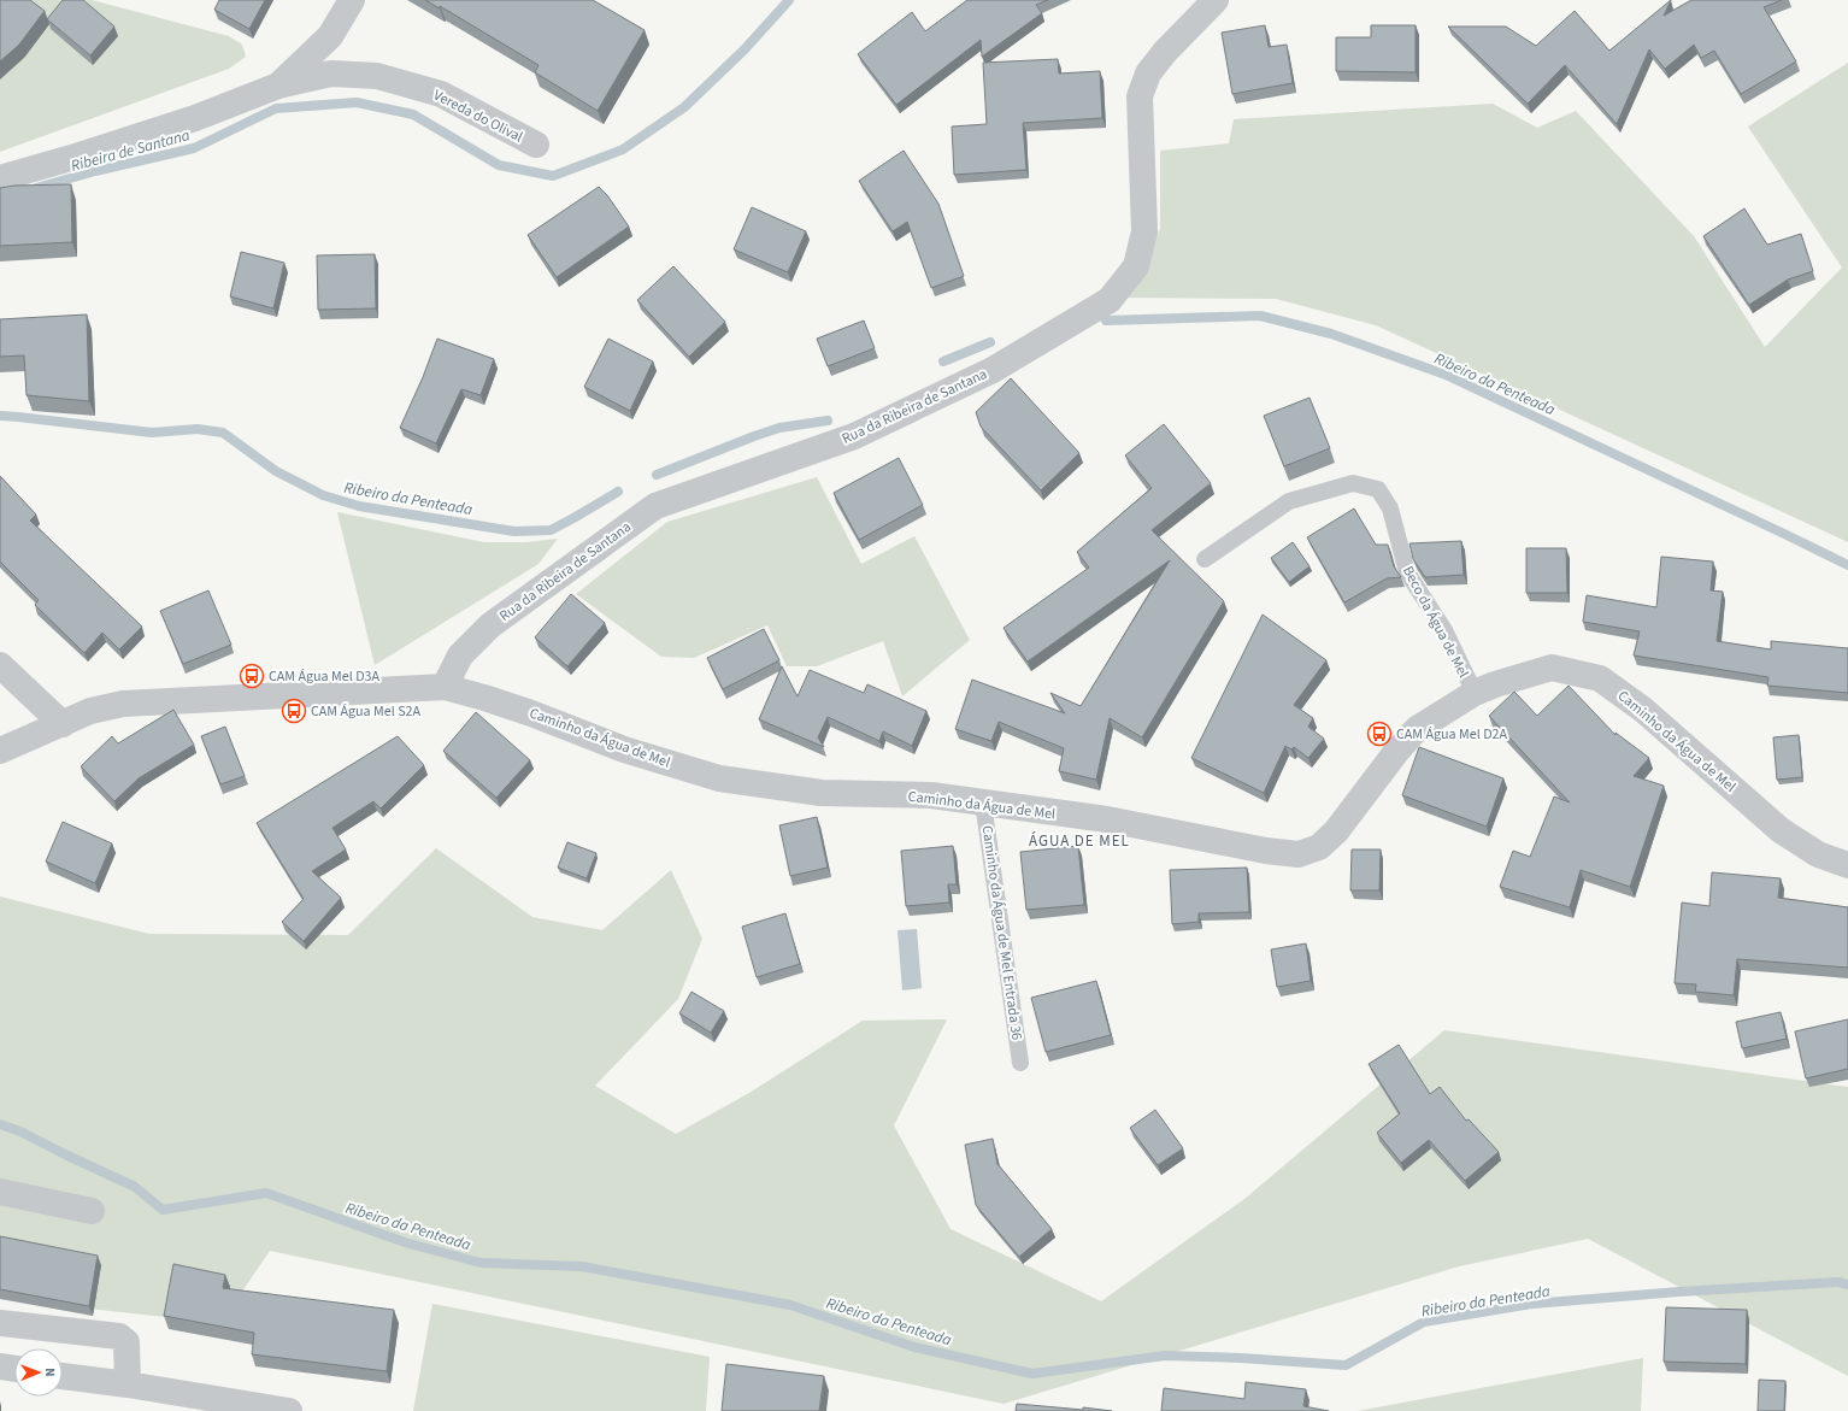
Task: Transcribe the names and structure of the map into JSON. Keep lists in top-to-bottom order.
{
  "streets": {
    "street": ["Vereda do Olival", "Rua da Ribeira de Santana", "Caminho da Água de Mel"],
    "lane": ["Beco da Água de Mel", "Caminho da Água de Mel Entrada 36"]
  },
  "crossings": [
    ["Rua da Ribeira de Santana", "Caminho da Água de Mel"],
    ["Beco da Água de Mel", "Caminho da Água de Mel"],
    ["Caminho da Água de Mel", "Caminho da Água de Mel Entrada 36"]
  ],
  "districts": ["ÁGUA DE MEL"],
  "water": ["Ribeira de Santana", "Ribeiro da Penteada"],
  "places": {
    "bus stop": ["CAM Água Mel D3A", "CAM Água Mel S2A", "CAM Água Mel D2A"]
  },
  "north": "right"
}
